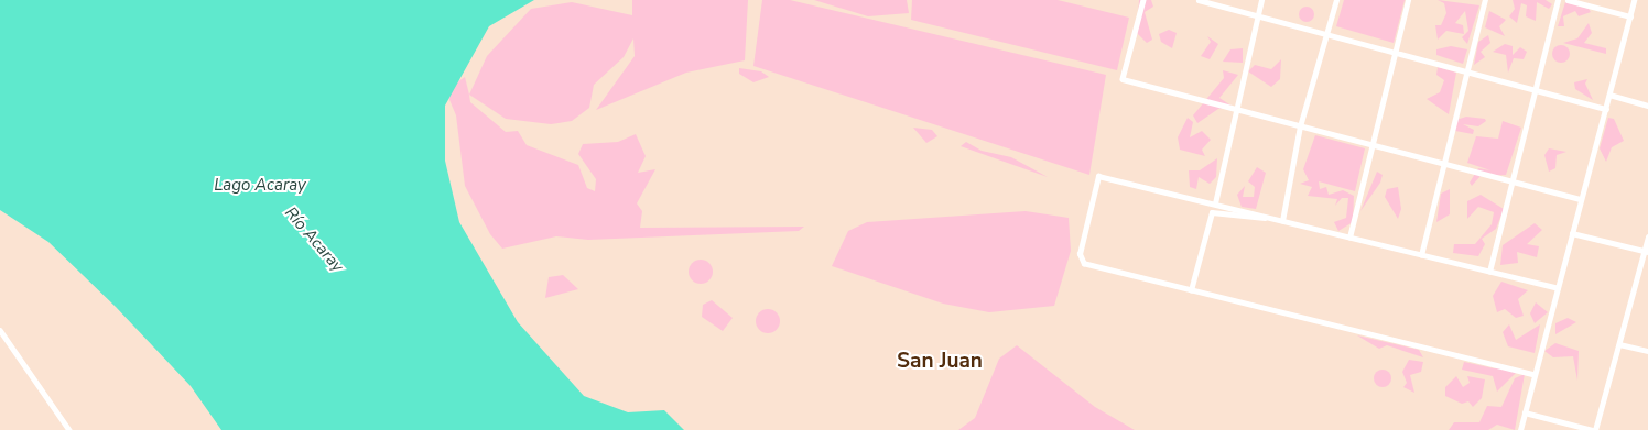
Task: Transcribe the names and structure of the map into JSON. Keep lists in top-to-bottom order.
{
  "districts": ["San Juan"],
  "water": ["Lago Acaray", "Río Acaray"]
}
